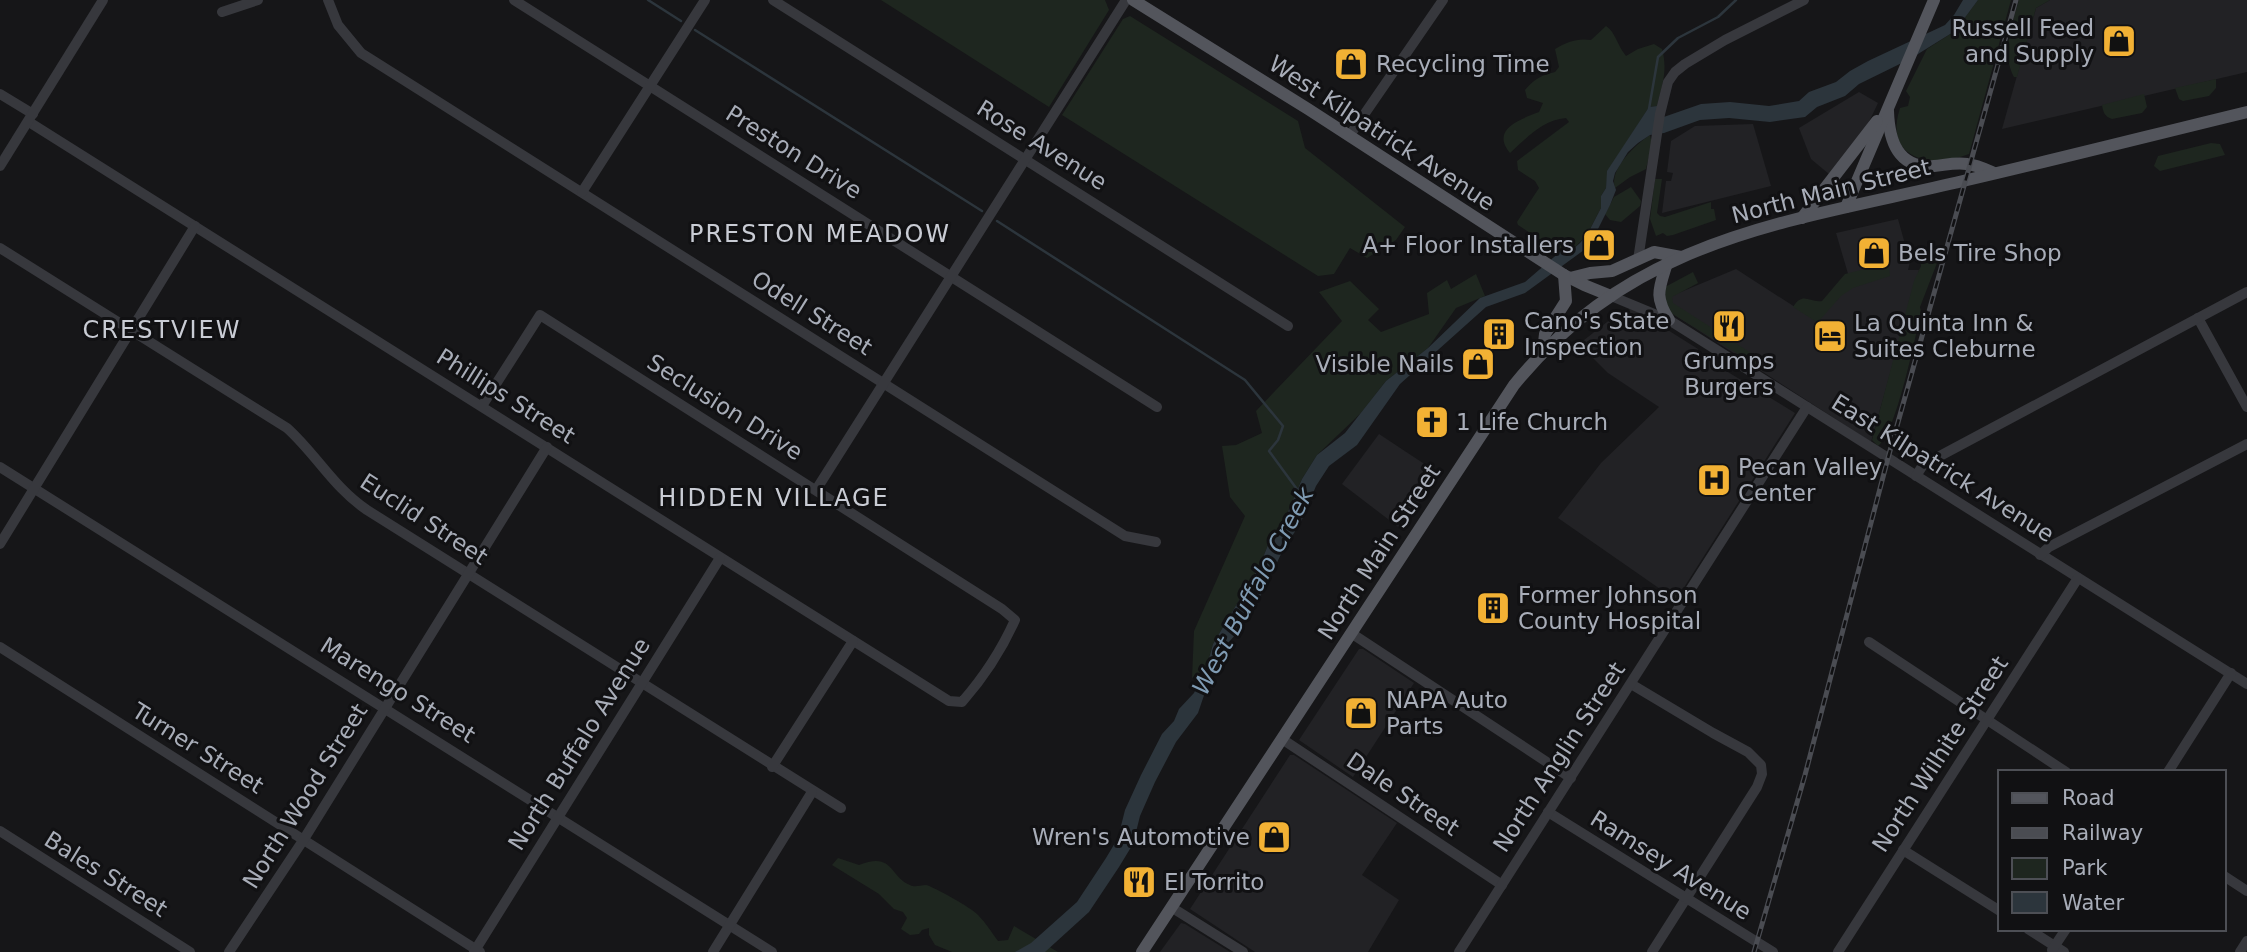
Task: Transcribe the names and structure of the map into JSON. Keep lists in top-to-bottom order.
{
  "streets": {
    "main road": ["West Kilpatrick Avenue", "North Main Street"],
    "street": [
      "Rose Avenue",
      "Preston Drive",
      "Odell Street",
      "Phillips Street",
      "Seclusion Drive",
      "East Kilpatrick Avenue",
      "Euclid Street",
      "Marengo Street",
      "North Buffalo Avenue",
      "Turner Street",
      "North Wilhite Street",
      "North Anglin Street",
      "Dale Street",
      "North Wood Street",
      "Ramsey Avenue",
      "Bales Street"
    ]
  },
  "crossings": [
    ["West Kilpatrick Avenue", "North Main Street"],
    ["West Kilpatrick Avenue", "East Kilpatrick Avenue"],
    ["North Main Street", "East Kilpatrick Avenue"],
    ["North Main Street", "Dale Street"],
    ["Phillips Street", "Seclusion Drive"],
    ["Phillips Street", "North Buffalo Avenue"],
    ["Phillips Street", "North Wood Street"],
    ["East Kilpatrick Avenue", "North Wilhite Street"],
    ["East Kilpatrick Avenue", "North Anglin Street"],
    ["Euclid Street", "North Buffalo Avenue"],
    ["Euclid Street", "North Wood Street"],
    ["Marengo Street", "North Buffalo Avenue"],
    ["Marengo Street", "North Wood Street"],
    ["North Buffalo Avenue", "Turner Street"],
    ["Turner Street", "North Wood Street"],
    ["North Anglin Street", "Dale Street"],
    ["North Anglin Street", "Ramsey Avenue"]
  ],
  "districts": ["PRESTON MEADOW", "CRESTVIEW", "HIDDEN VILLAGE"],
  "water": ["West Buffalo Creek"],
  "places": {
    "shop": [
      "Russell Feed and Supply",
      "Recycling Time",
      "A+ Floor Installers",
      "Bels Tire Shop",
      "Visible Nails",
      "NAPA Auto Parts",
      "Wren's Automotive"
    ],
    "restaurant": ["Grumps Burgers", "El Torrito"],
    "building": ["Cano's State Inspection", "Former Johnson County Hospital"],
    "hotel": ["La Quinta Inn & Suites Cleburne"],
    "church": ["1 Life Church"],
    "hospital": ["Pecan Valley Center"]
  },
  "legend": [
    "Road",
    "Railway",
    "Park",
    "Water"
  ]
}
